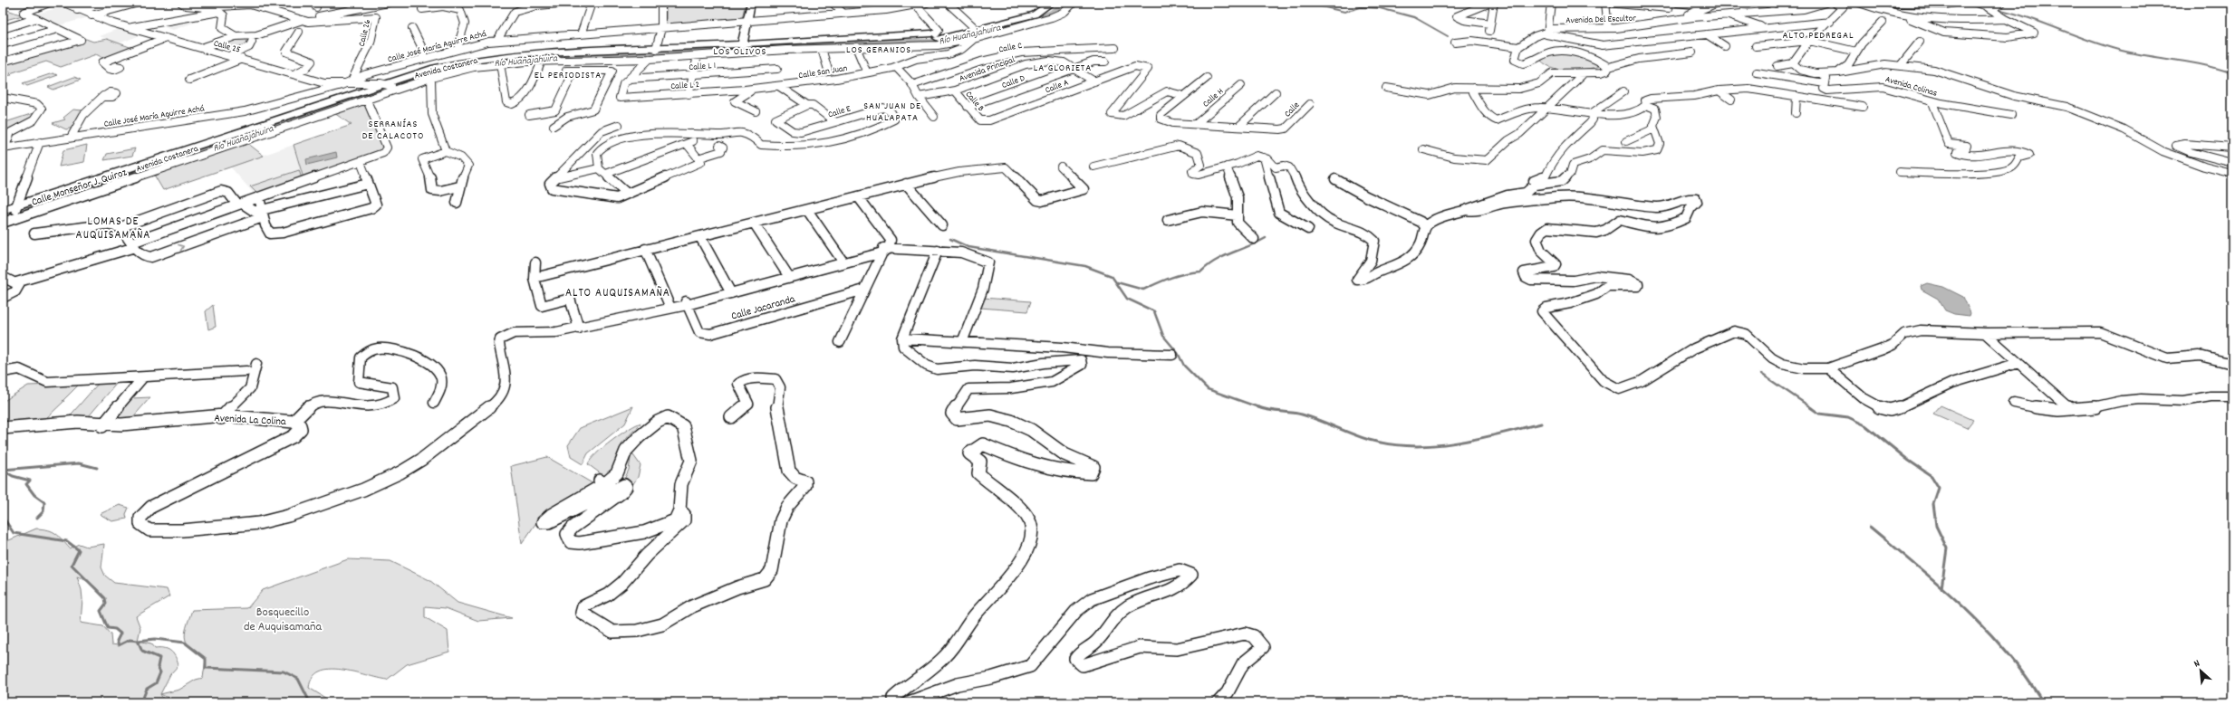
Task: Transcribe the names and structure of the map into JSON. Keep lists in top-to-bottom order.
{
  "streets": {
    "main road": ["Avenida Costanera"],
    "street": [
      "Avenida Del Escultor",
      "Calle 26",
      "Calle 25",
      "Calle José María Aguirre Achá",
      "Calle C",
      "Calle L 1",
      "Avenida Principal",
      "Calle San Juan",
      "Calle D",
      "Calle L 2",
      "Calle A",
      "Avenida Colinas",
      "Calle H",
      "Calle B",
      "Calle",
      "Calle E",
      "Calle Monseñor J. Quiroz",
      "Calle Jacaranda",
      "Avenida La Colina"
    ]
  },
  "crossings": [
    ["Calle 26", "Calle José María Aguirre Achá"],
    ["Calle 25", "Calle José María Aguirre Achá"],
    ["Calle 25", "Avenida Costanera"],
    ["Calle 25", "Calle Monseñor J. Quiroz"],
    ["Calle L 1", "Calle L 2"],
    ["Avenida Costanera", "Calle Monseñor J. Quiroz"],
    ["Avenida Principal", "Calle D"],
    ["Avenida Principal", "Calle A"],
    ["Avenida Principal", "Calle B"],
    ["Calle San Juan", "Calle L 2"],
    ["Calle San Juan", "Calle Monseñor J. Quiroz"],
    ["Calle D", "Calle B"],
    ["Calle A", "Calle B"]
  ],
  "districts": [
    "ALTO PEDREGAL",
    "LOS GERANIOS",
    "LOS OLIVOS",
    "LA GLORIETA",
    "EL PERIODISTA",
    "SAN JUAN DE HUALAPATA",
    "SERRANÍAS DE CALACOTO",
    "LOMAS DE AUQUISAMAÑA",
    "ALTO AUQUISAMAÑA"
  ],
  "water": ["Río Huañajahuira"],
  "parks": ["Bosquecillo de Auquisamaña"],
  "north": "top left"
}
